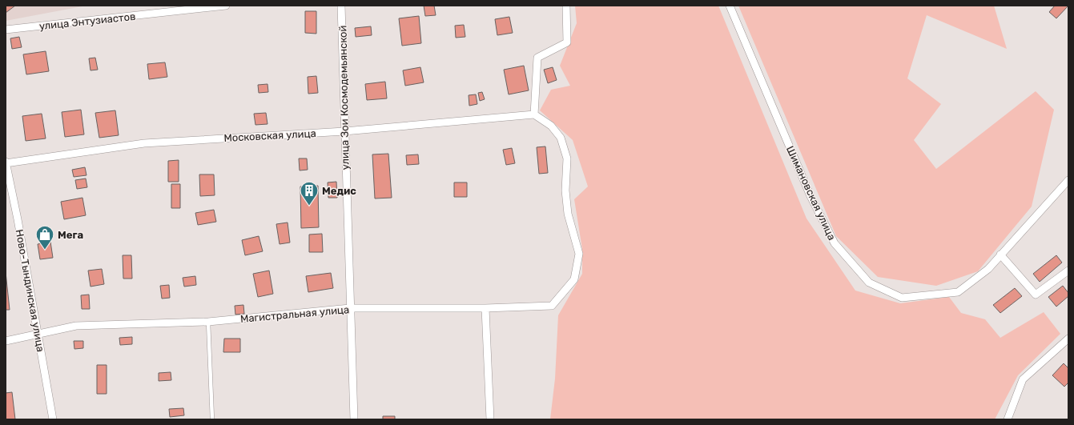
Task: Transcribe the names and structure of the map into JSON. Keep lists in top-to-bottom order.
{
  "streets": {
    "street": [
      "улица Энтузиастов",
      "улица Зои Космодемьянской",
      "Московская улица",
      "Шимановская улица",
      "Ново-Тындинская улица",
      "Магистральная улица"
    ]
  },
  "crossings": [
    ["улица Зои Космодемьянской", "Московская улица"],
    ["улица Зои Космодемьянской", "Магистральная улица"],
    ["Московская улица", "Ново-Тындинская улица"],
    ["Московская улица", "Магистральная улица"],
    ["Ново-Тындинская улица", "Магистральная улица"]
  ],
  "places": {
    "building": ["Медис"],
    "shop": ["Мега"]
  }
}
